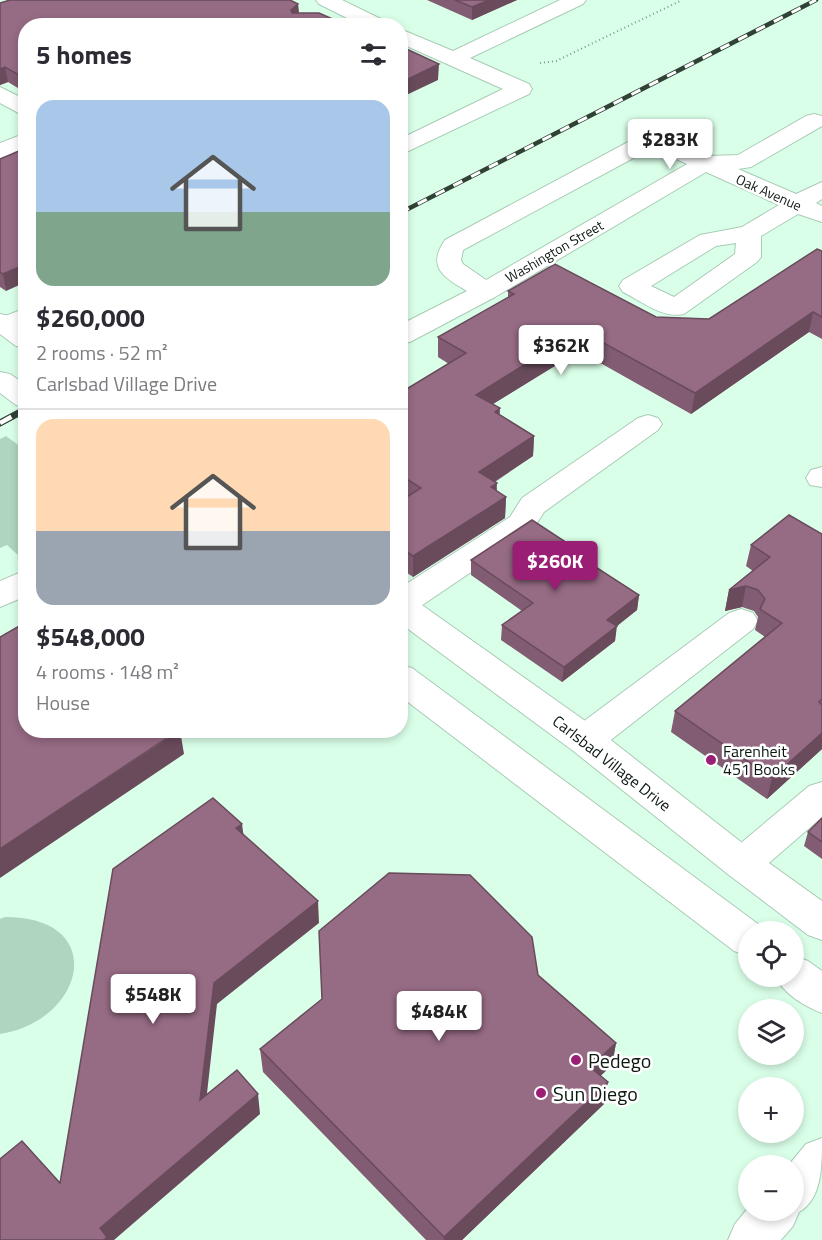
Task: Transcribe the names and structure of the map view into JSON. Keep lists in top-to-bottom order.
{
  "streets": {
    "street": ["Oak Avenue", "Washington Street", "Carlsbad Village Drive"]
  },
  "crossings": [
    ["Oak Avenue", "Washington Street"]
  ],
  "places": ["Farenheit 451 Books", "Pedego", "Sun Diego"],
  "page": {
    "heading": "5 homes",
    "list": [
      {
        "name": "$260,000",
        "note": "2 rooms · 52 m² · Carlsbad Village Drive"
      },
      {
        "name": "$548,000",
        "note": "4 rooms · 148 m² · House"
      }
    ],
    "price": [
      "$283K",
      "$362K",
      "$260K",
      "$548K",
      "$484K"
    ],
    "map_buttons": ["+", "−"]
  }
}
